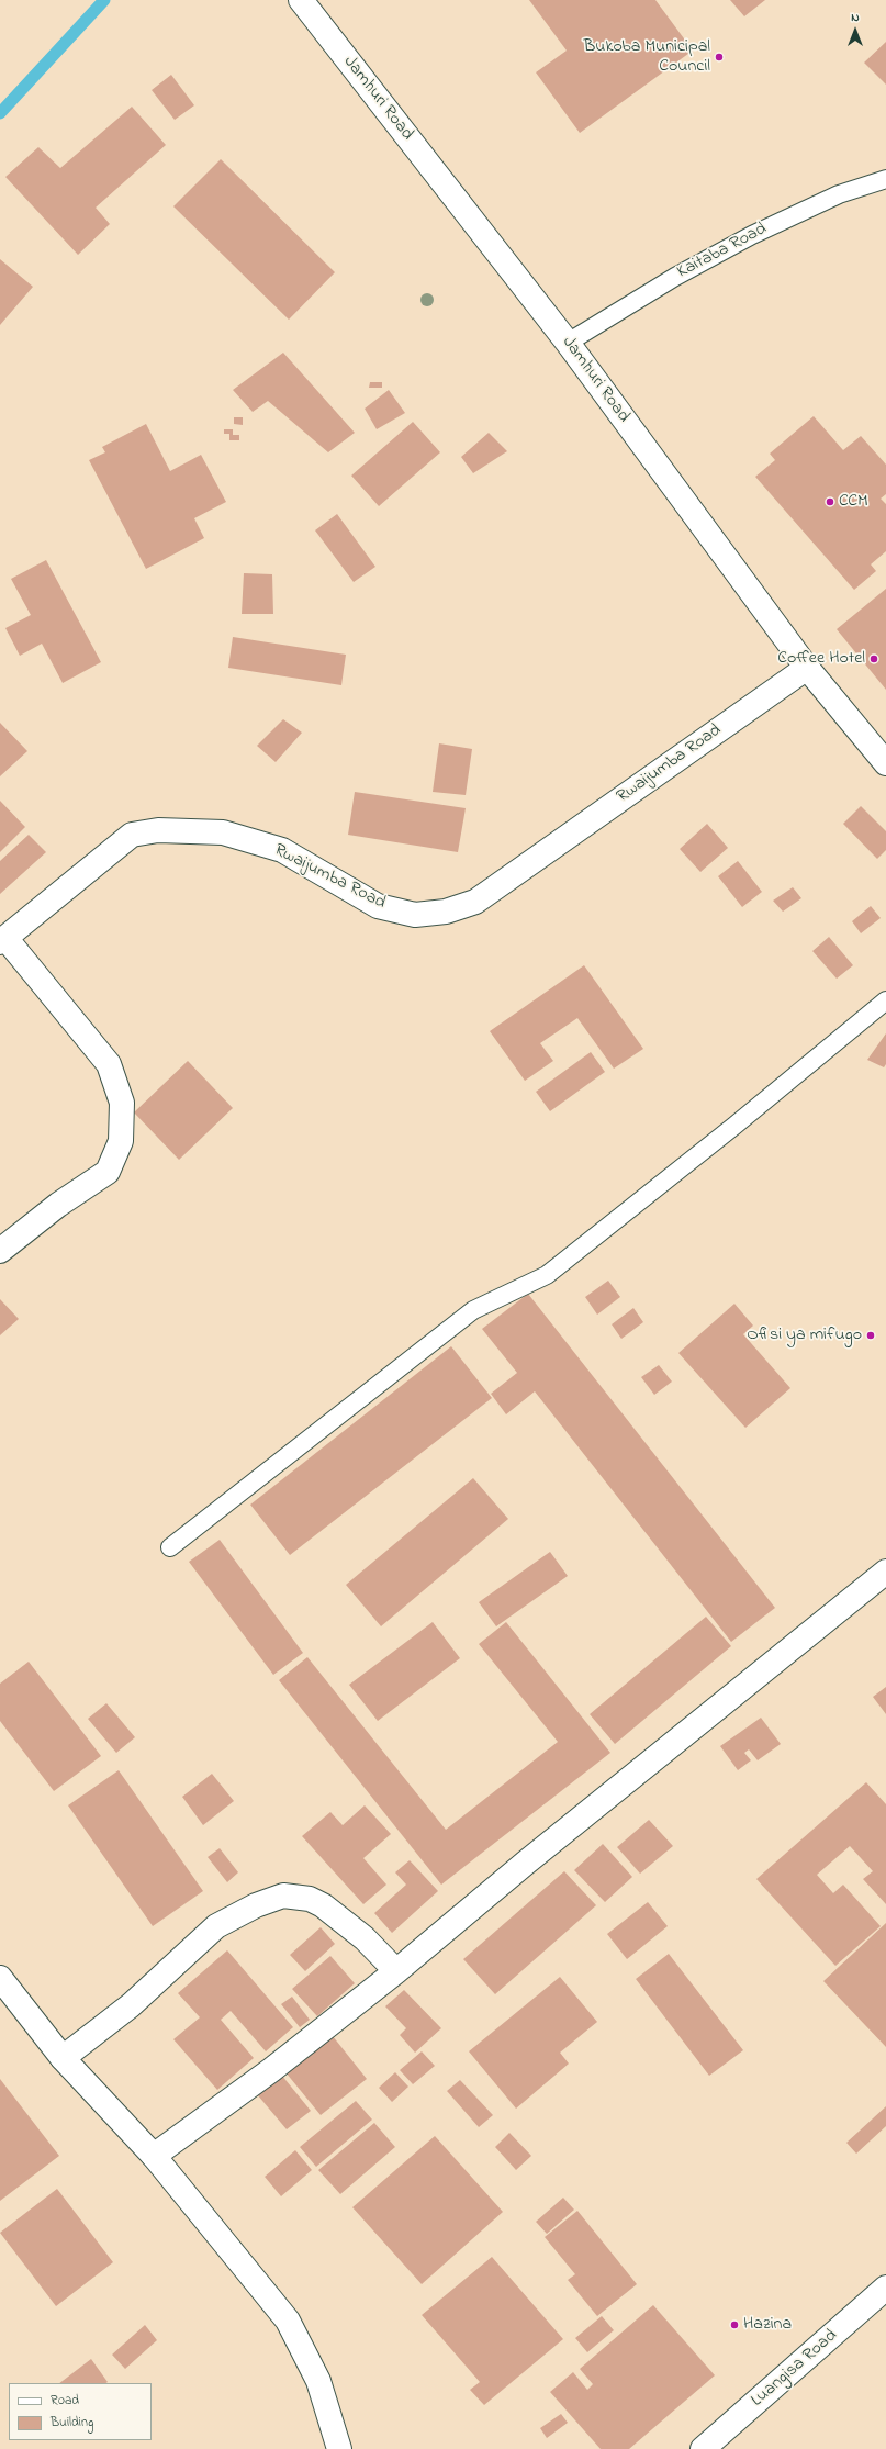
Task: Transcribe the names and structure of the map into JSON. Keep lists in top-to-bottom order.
{
  "streets": {
    "street": ["Jamhuri Road", "Rwaijumba Road", "Luangisa Road"],
    "lane": ["Kaitaba Road"]
  },
  "crossings": [
    ["Jamhuri Road", "Kaitaba Road"],
    ["Jamhuri Road", "Rwaijumba Road"]
  ],
  "places": [
    "Bukoba Municipal Council",
    "CCM",
    "Coffee Hotel",
    "Ofisi ya mifugo",
    "Hazina"
  ],
  "legend": ["Road", "Building"],
  "north": "top"
}
